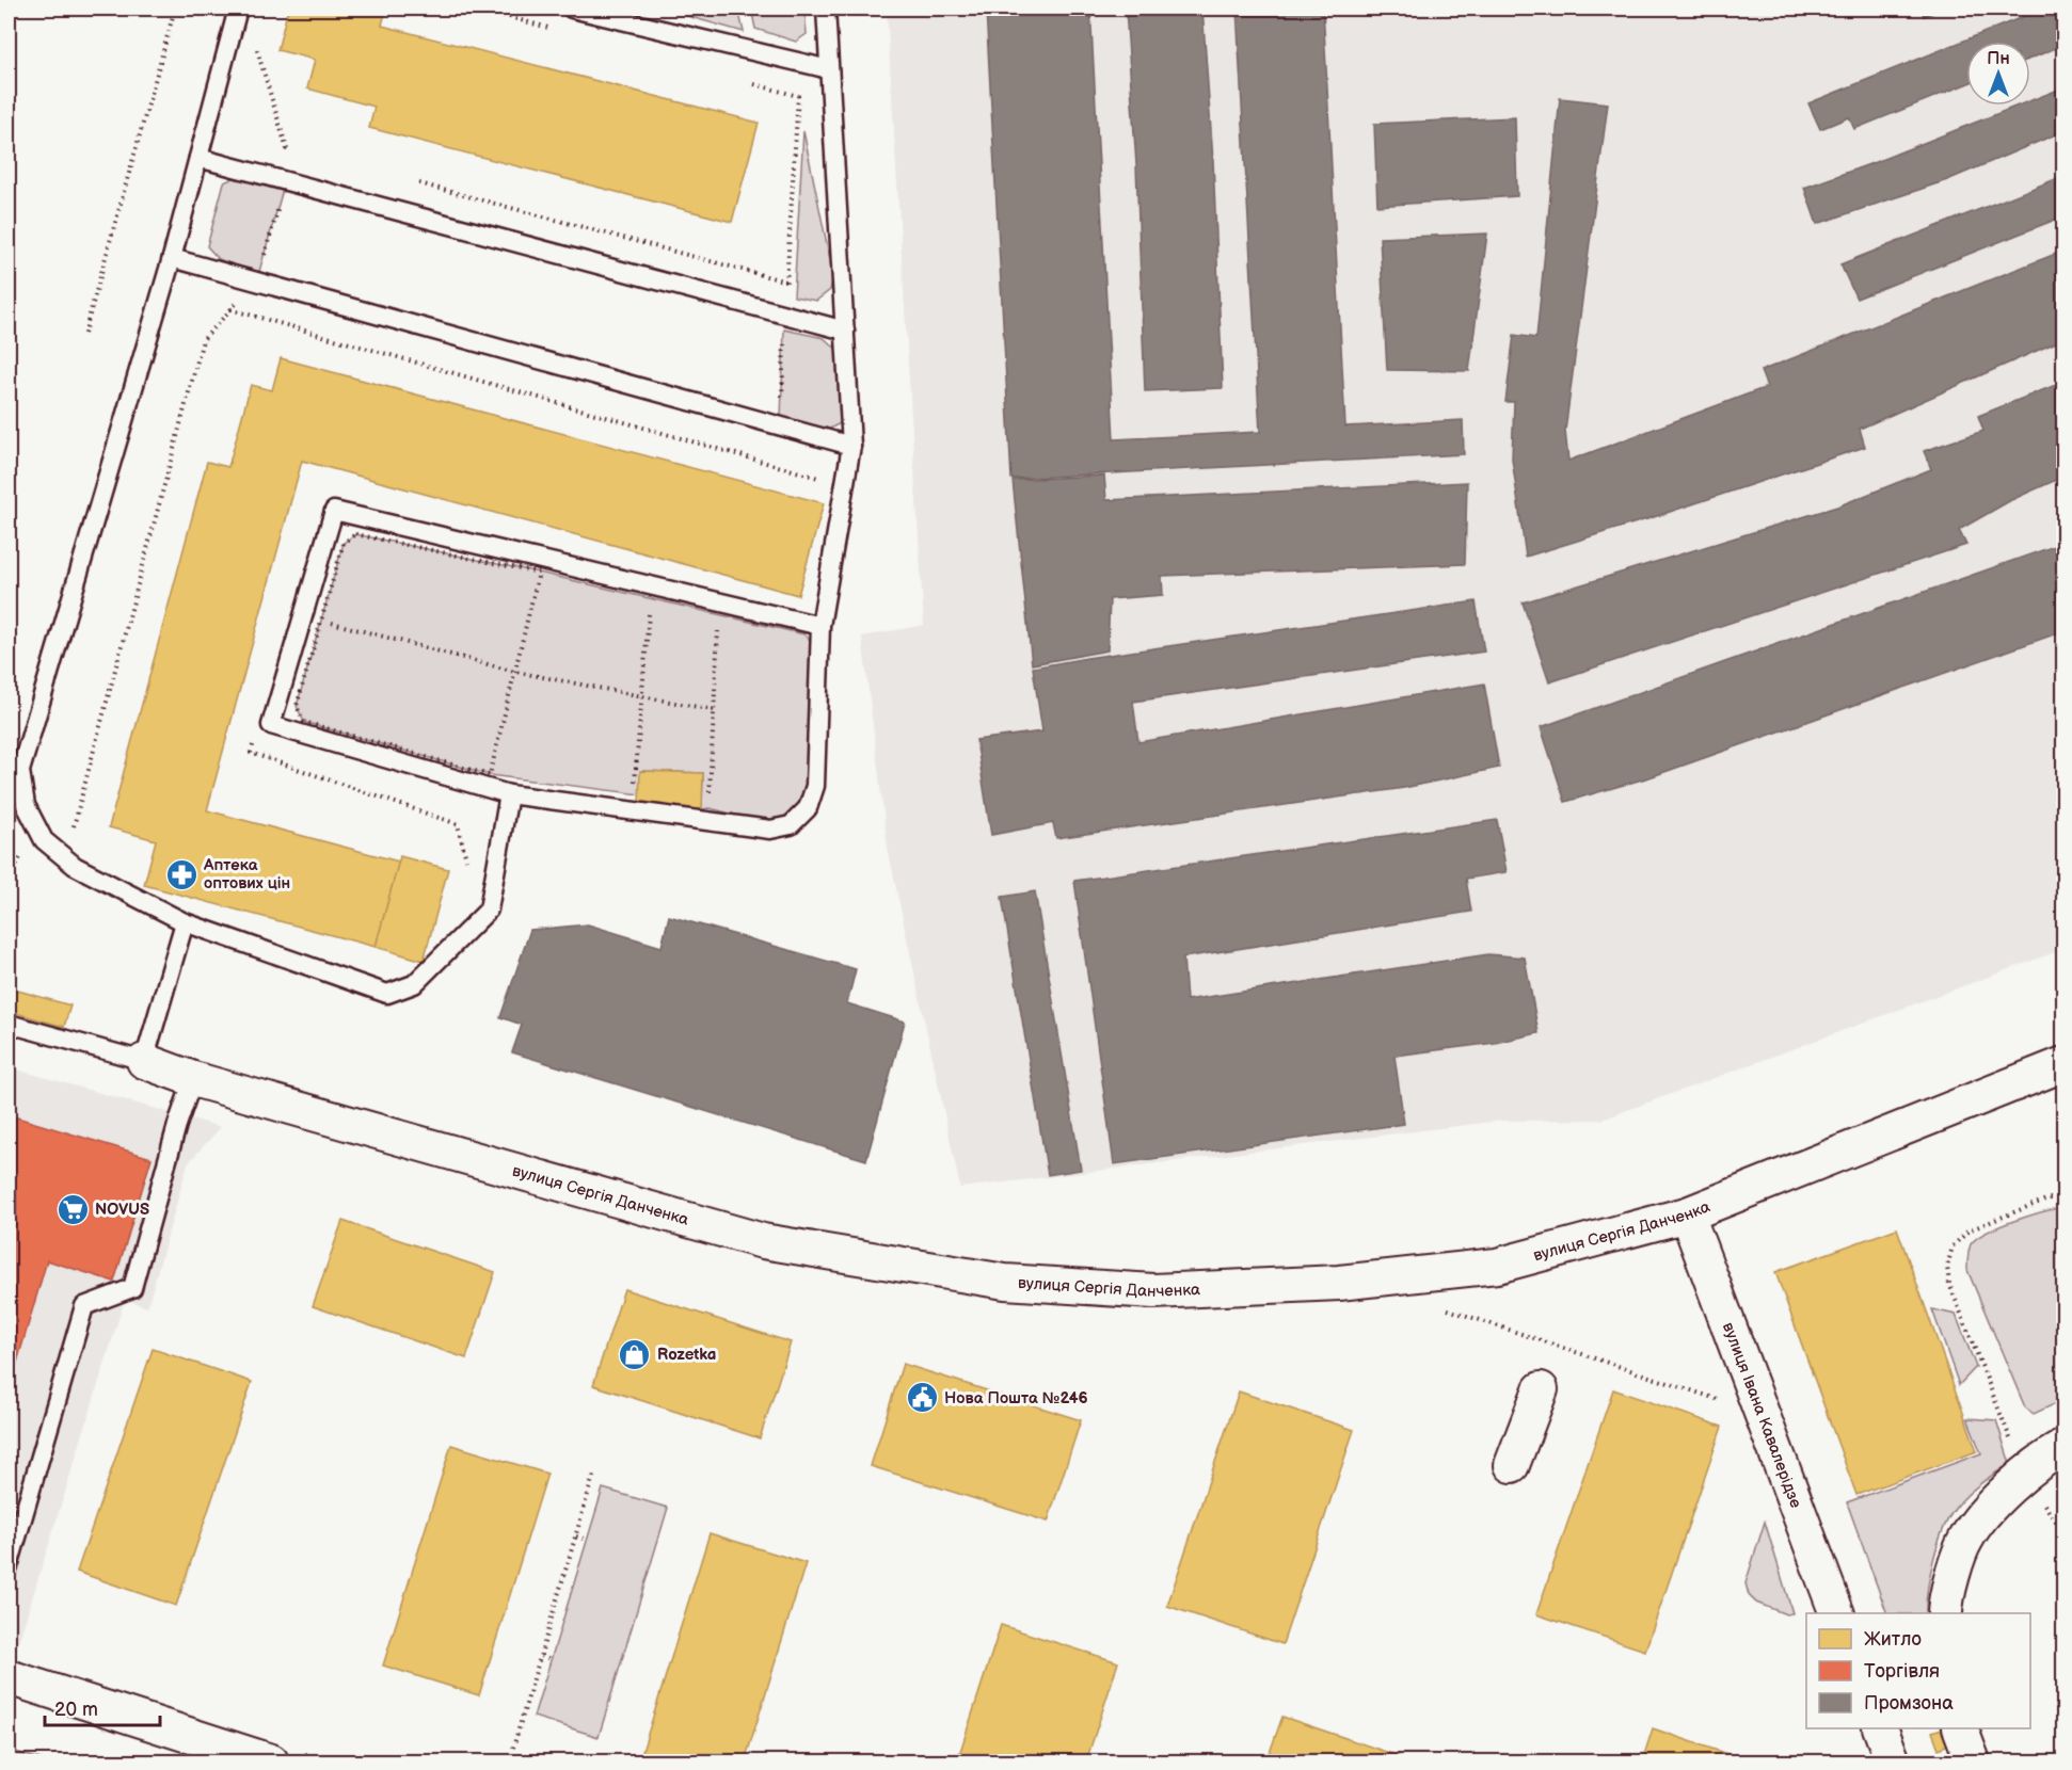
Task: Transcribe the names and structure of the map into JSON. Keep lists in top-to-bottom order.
{
  "streets": {
    "street": ["вулиця Сергія Данченка", "вулиця Івана Кавалерідзе"]
  },
  "crossings": [
    ["вулиця Сергія Данченка", "вулиця Івана Кавалерідзе"]
  ],
  "places": {
    "pharmacy": ["Аптека оптових цін"],
    "supermarket": ["NOVUS"],
    "shop": ["Rozetka"],
    "public building": ["Нова Пошта №246"]
  },
  "legend": ["Житло", "Торгівля", "Промзона"],
  "scale_bar": "20 m",
  "north": "top"
}
